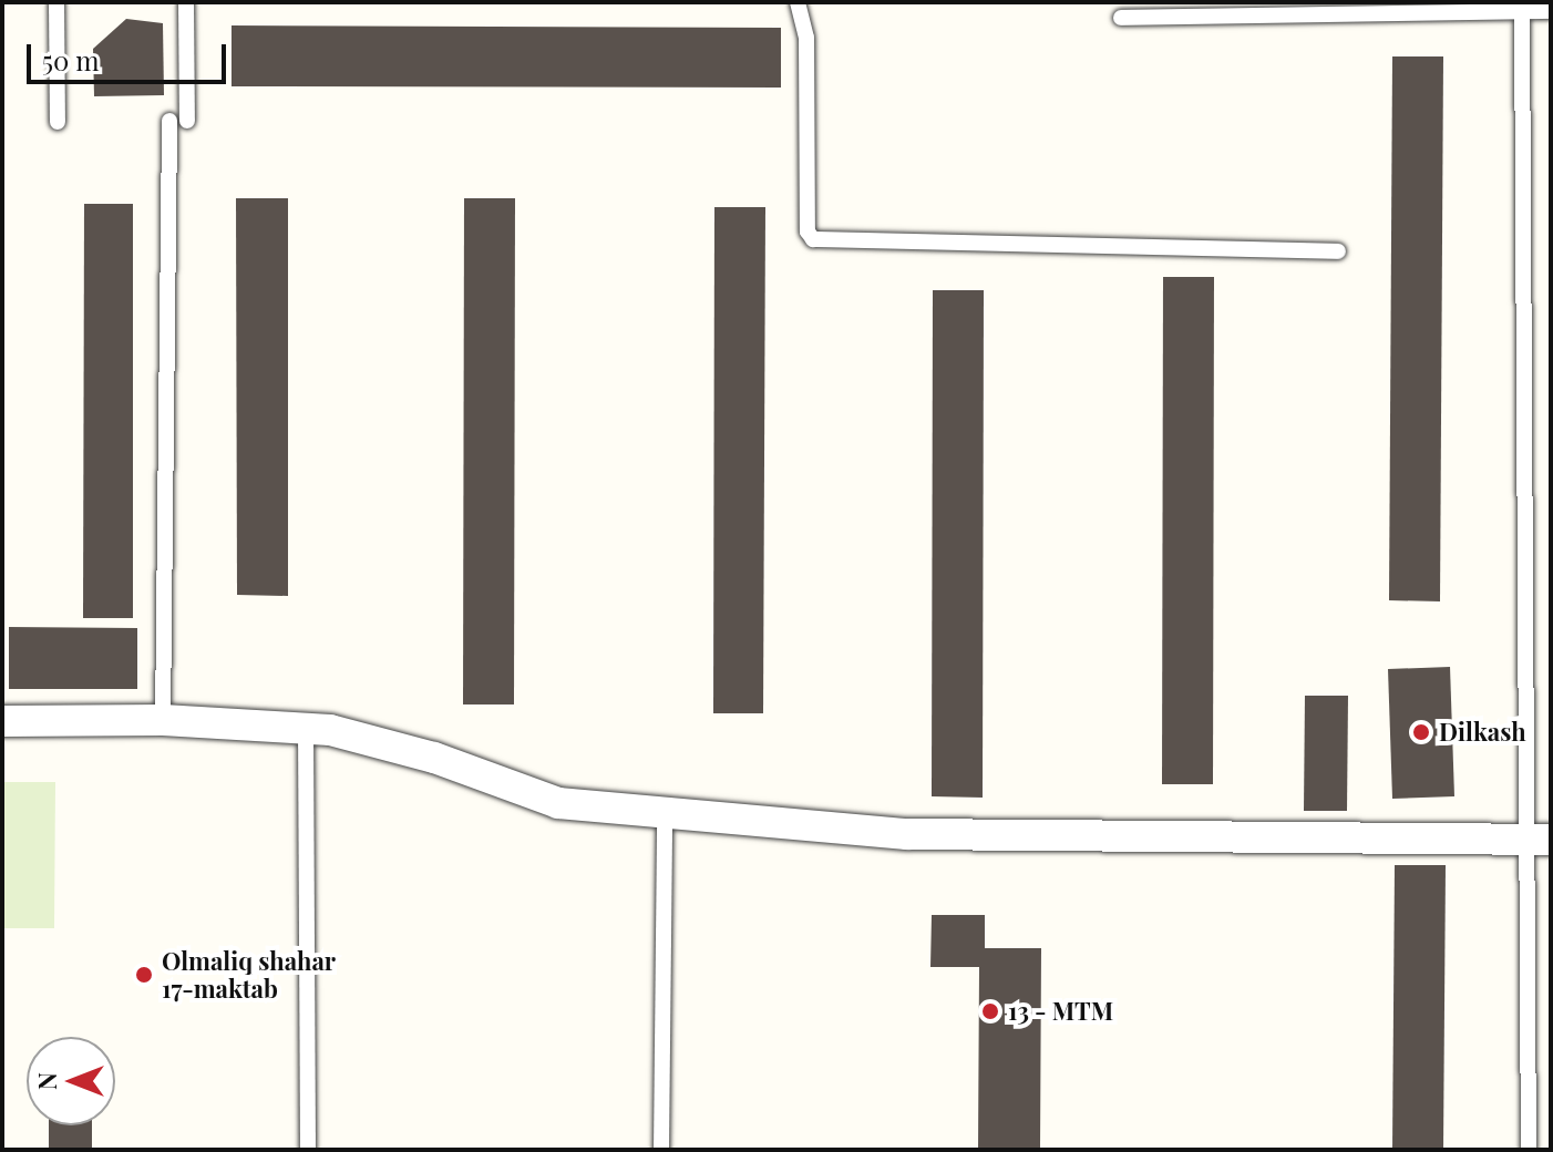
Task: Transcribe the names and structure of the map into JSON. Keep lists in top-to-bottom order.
{
  "places": ["Dilkash", "Olmaliq shahar 17-maktab", "13 - MTM"],
  "scale_bar": "50 m",
  "north": "left"
}
